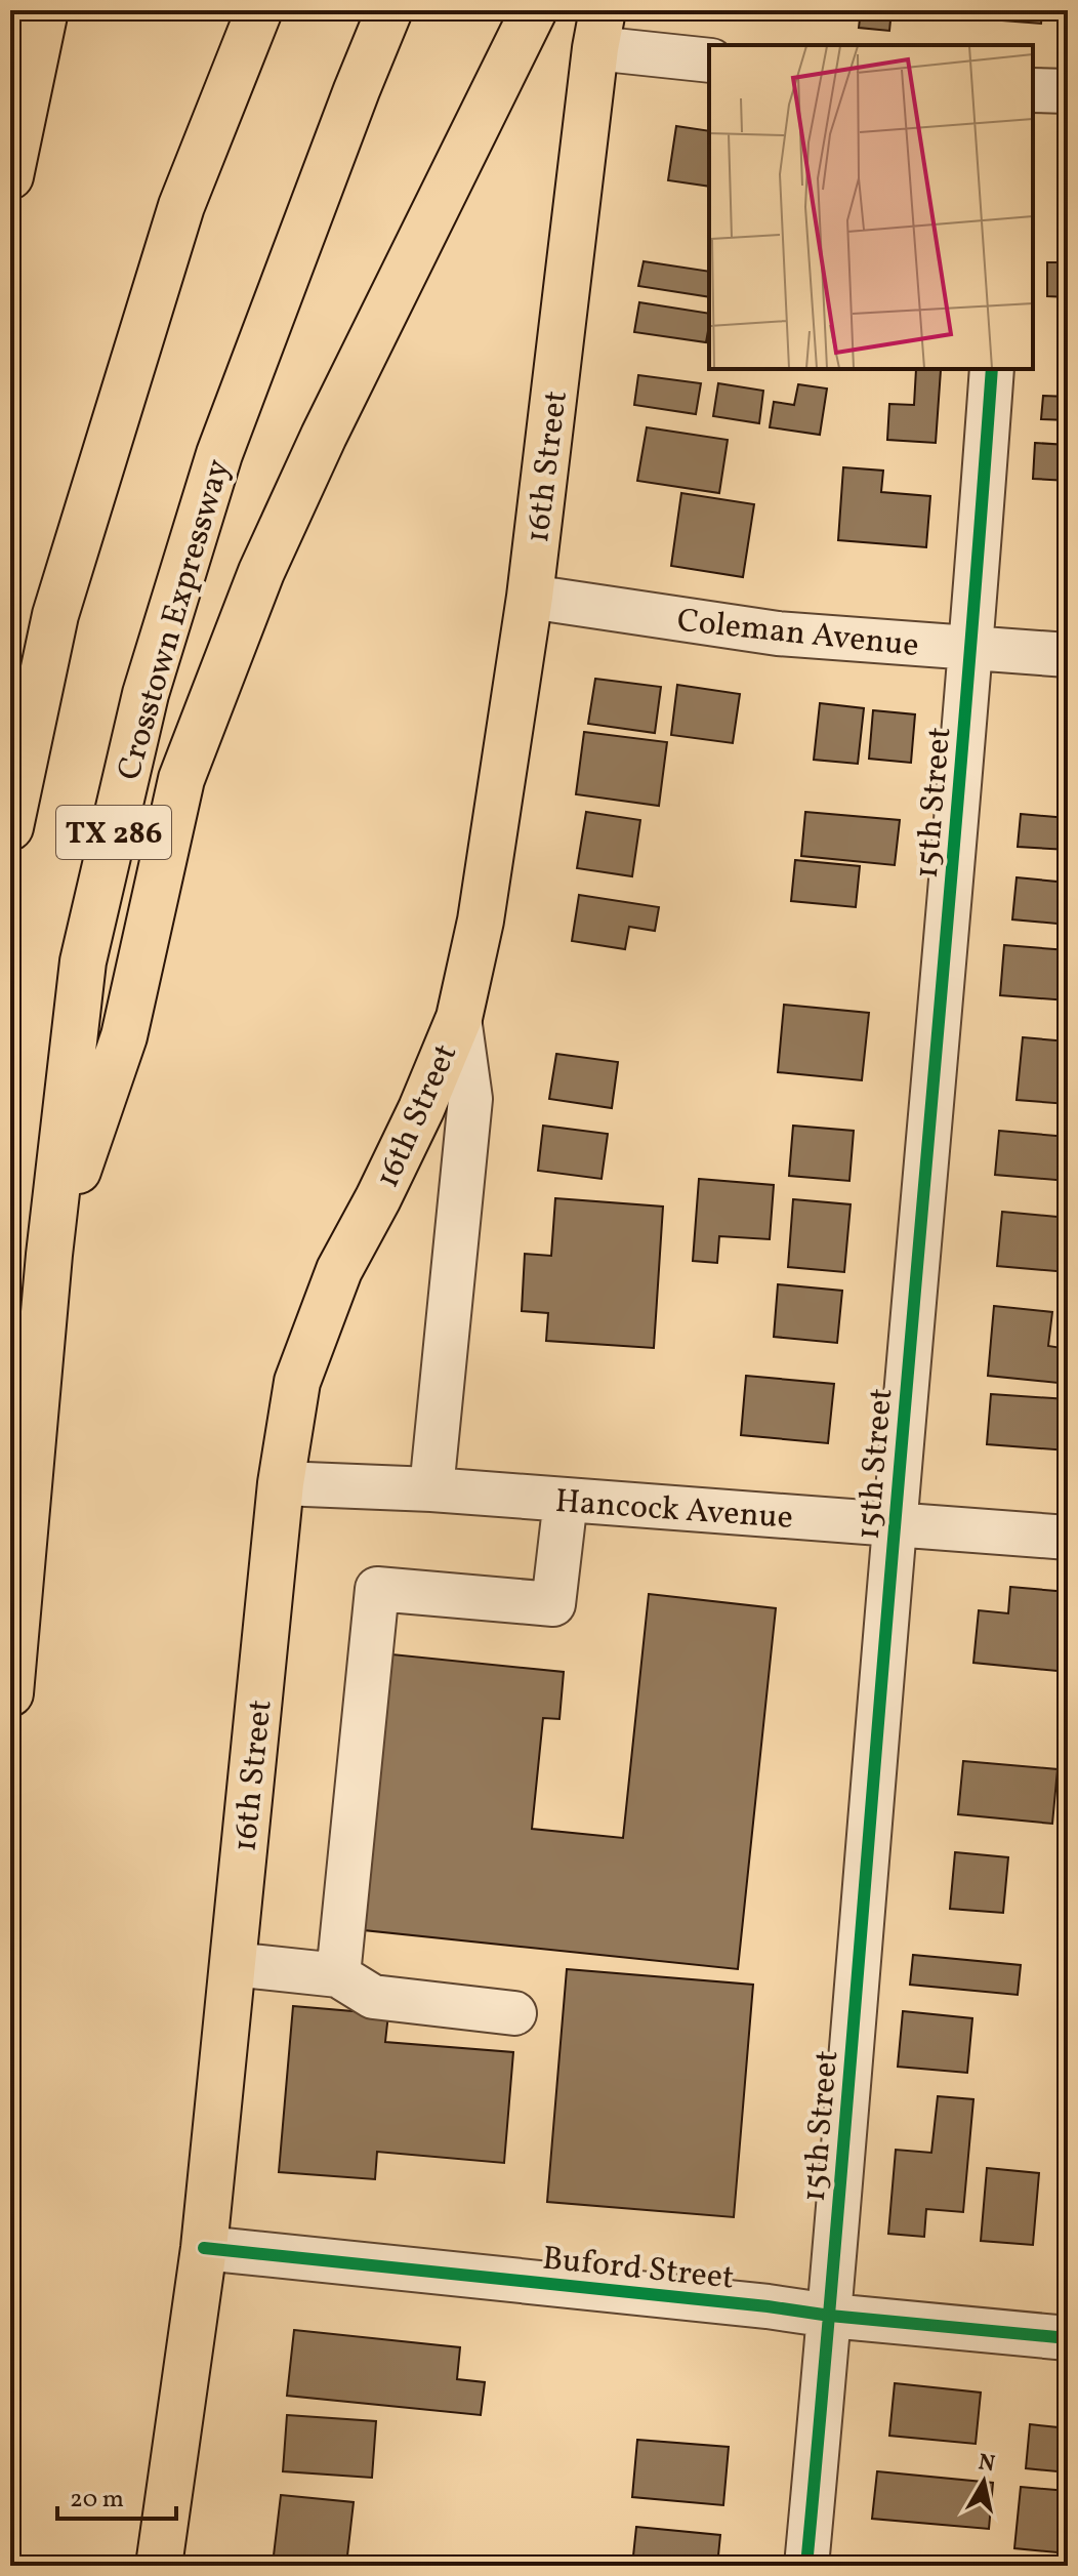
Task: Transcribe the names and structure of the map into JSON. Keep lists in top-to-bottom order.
{
  "streets": {
    "main road": ["16th Street", "Crosstown Expressway", "TX 286"],
    "street": [
      "Coleman Avenue",
      "15th Street",
      "Hancock Avenue",
      "Buford Street"
    ]
  },
  "crossings": [
    ["16th Street", "Coleman Avenue"],
    ["16th Street", "Hancock Avenue"],
    ["16th Street", "Buford Street"],
    ["Coleman Avenue", "15th Street"],
    ["15th Street", "Hancock Avenue"],
    ["15th Street", "Buford Street"]
  ],
  "scale_bar": "20 m",
  "north": "top"
}
